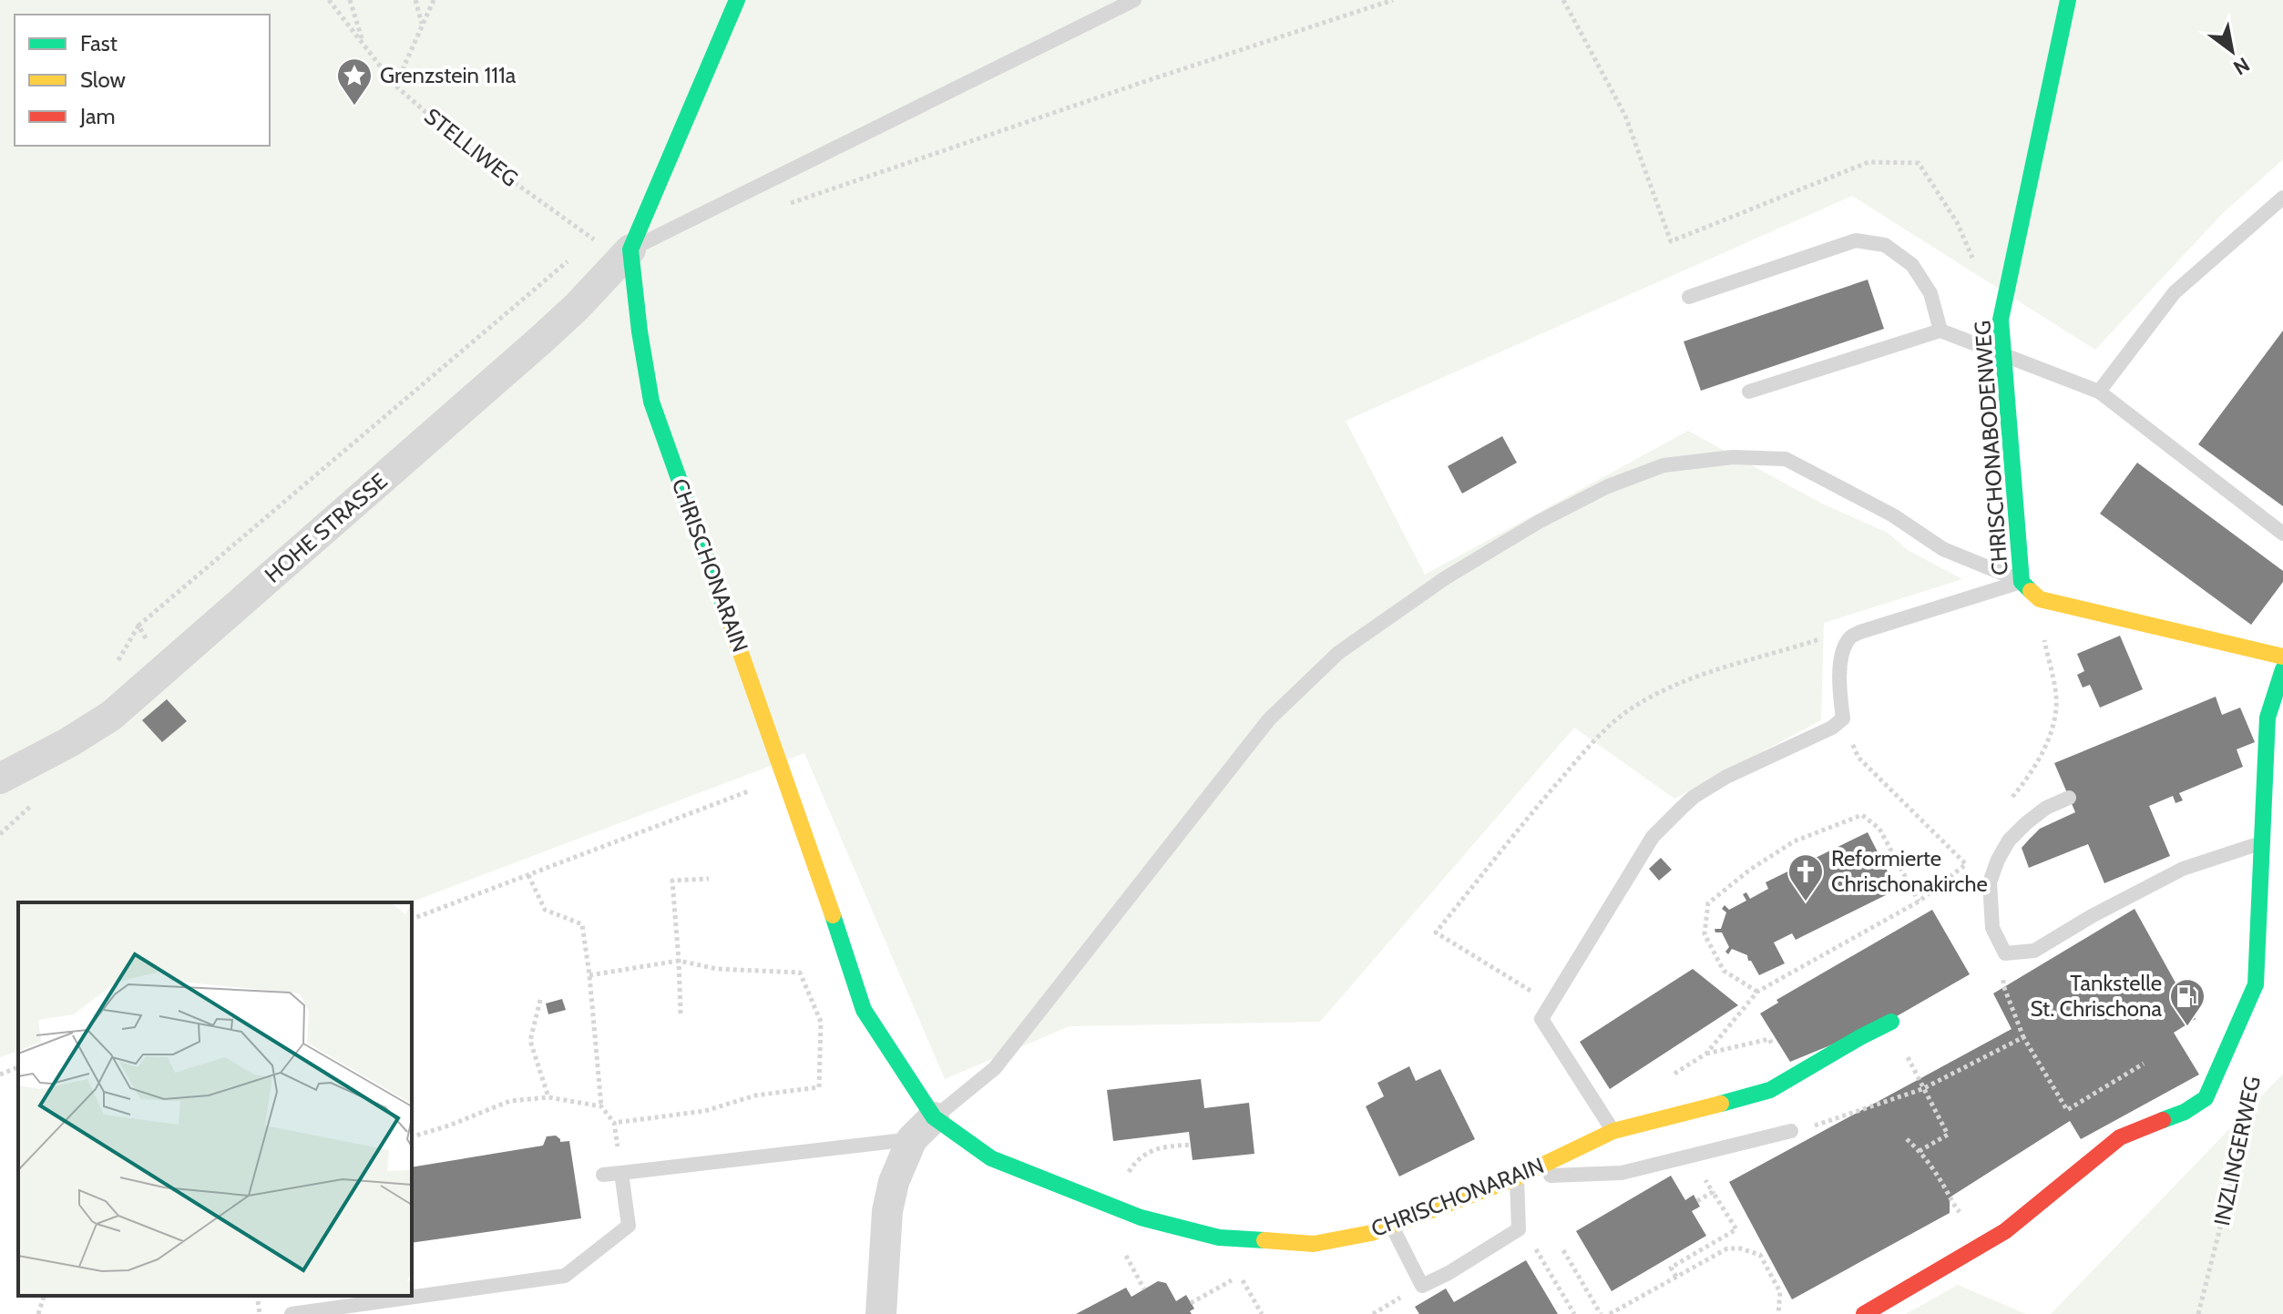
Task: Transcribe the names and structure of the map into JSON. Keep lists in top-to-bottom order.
{
  "streets": {
    "street": ["CHRISCHONABODENWEG", "HOHE STRASSE", "CHRISCHONARAIN"],
    "path": ["STELLIWEG", "INZLINGERWEG"]
  },
  "crossings": [
    ["STELLIWEG", "HOHE STRASSE"],
    ["STELLIWEG", "CHRISCHONARAIN"],
    ["HOHE STRASSE", "CHRISCHONARAIN"]
  ],
  "places": {
    "place": ["Grenzstein 111a"],
    "church": ["Reformierte Chrischonakirche"],
    "fuel station": ["Tankstelle St. Chrischona"]
  },
  "legend": ["Fast", "Slow", "Jam"],
  "north": "bottom right"
}
